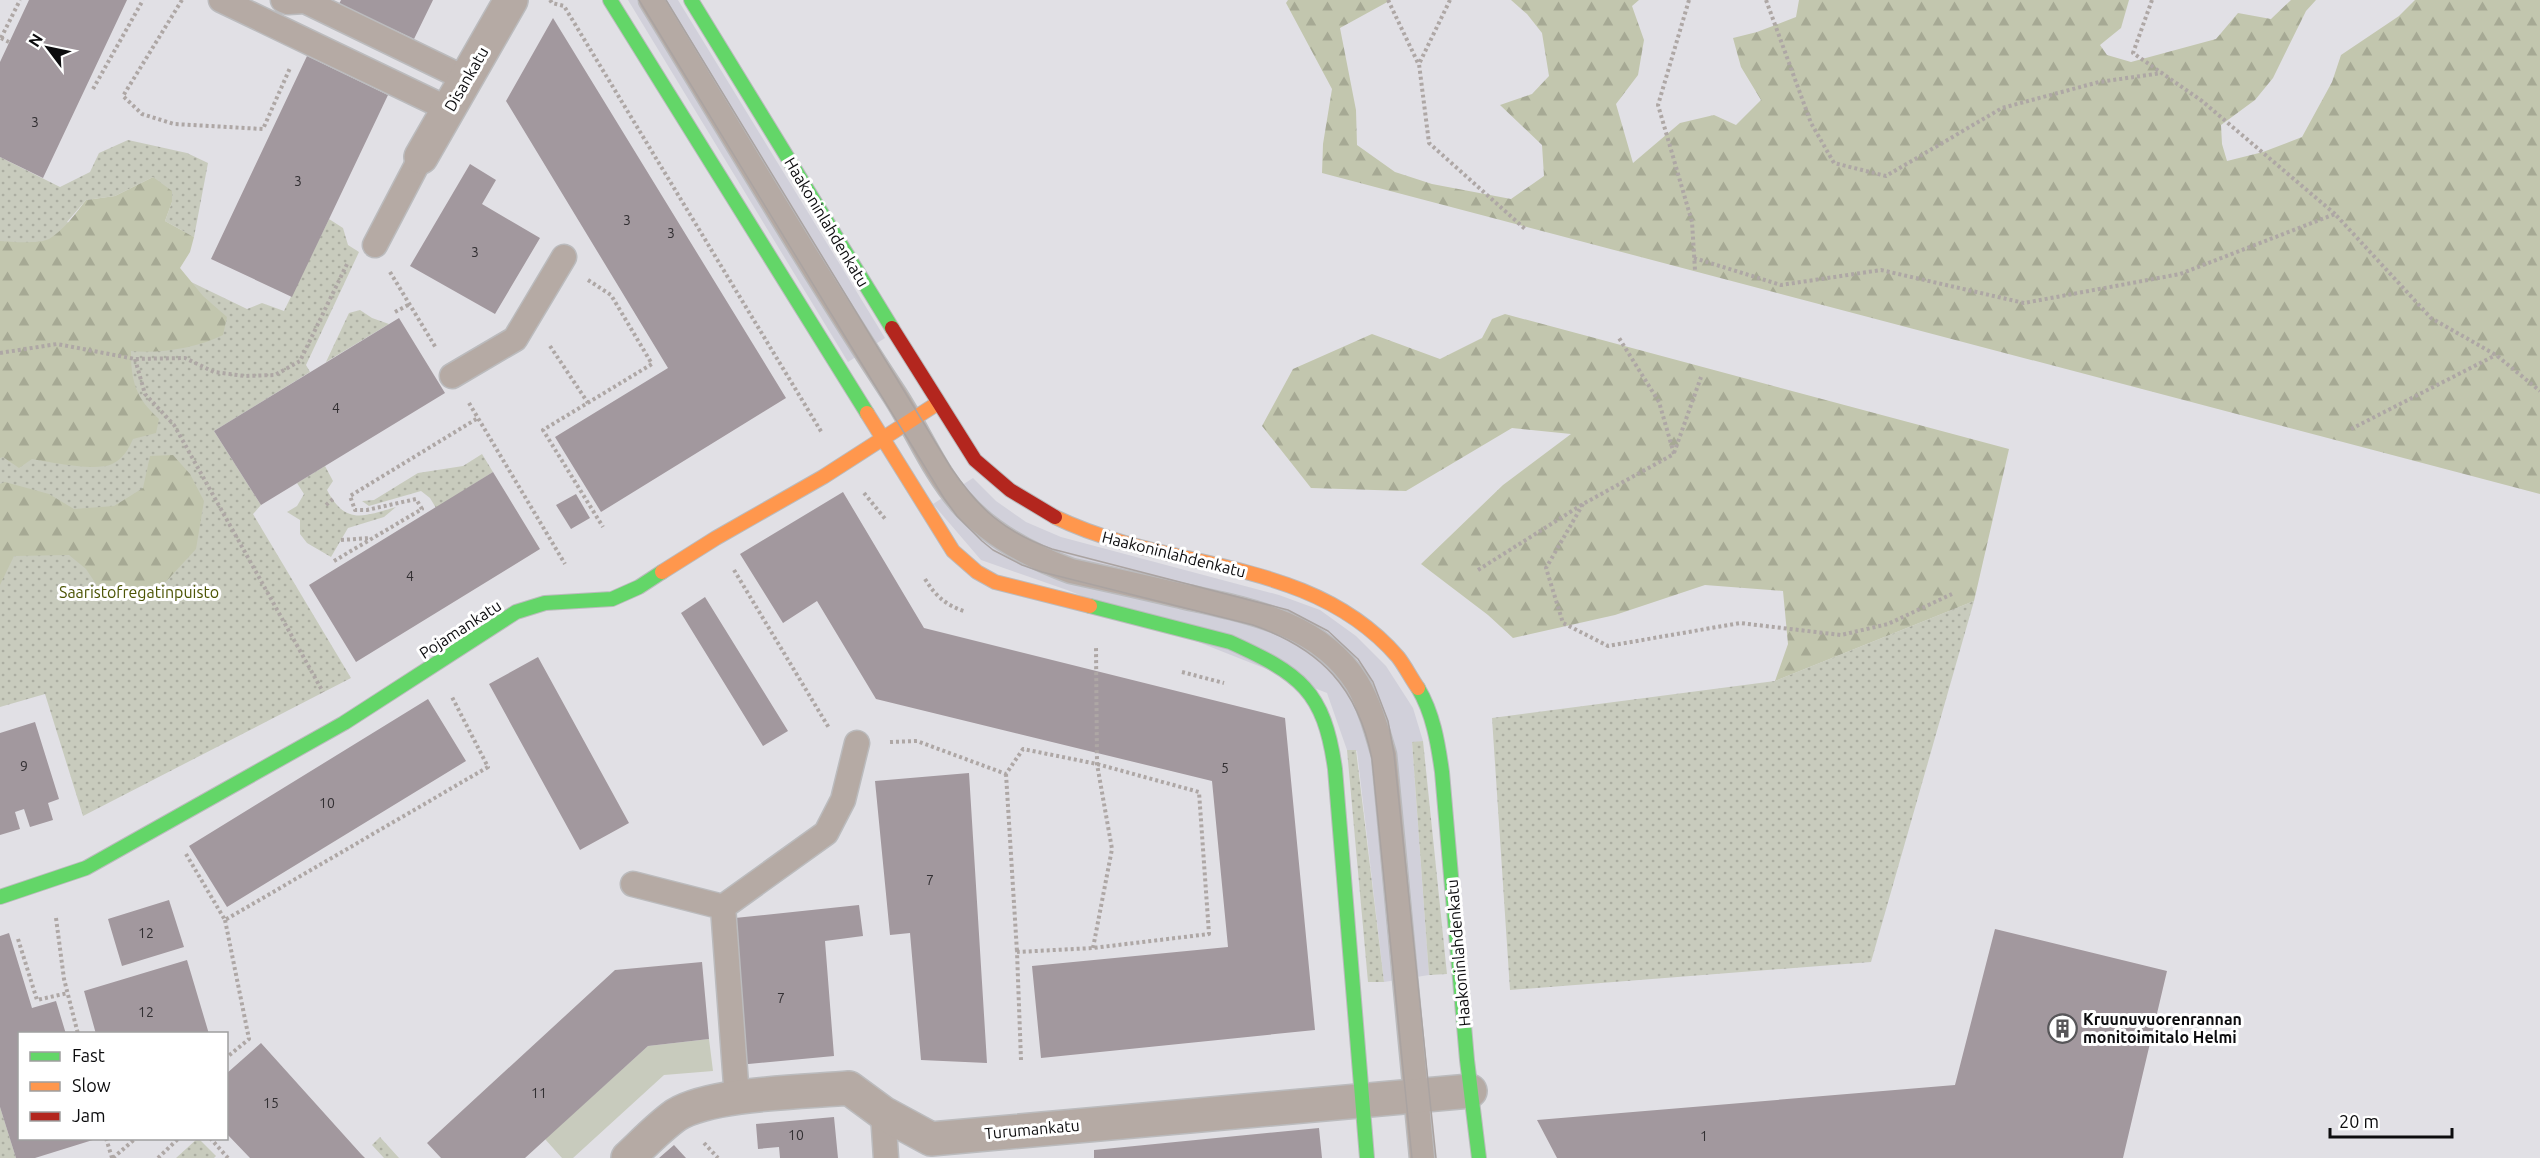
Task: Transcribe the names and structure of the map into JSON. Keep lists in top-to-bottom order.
{
  "streets": {
    "street": [
      "Disankatu",
      "Haakoninlahdenkatu",
      "Pojamankatu",
      "Turumankatu"
    ]
  },
  "crossings": [
    ["Haakoninlahdenkatu", "Pojamankatu"],
    ["Haakoninlahdenkatu", "Turumankatu"]
  ],
  "parks": ["Saaristofregatinpuisto"],
  "places": {
    "building": ["Kruunuvuorenrannan monitoimitalo Helmi"]
  },
  "house_numbers": [
    "3",
    "3",
    "3",
    "3",
    "3",
    "4",
    "4",
    "9",
    "5",
    "10",
    "7",
    "12",
    "7",
    "12",
    "11",
    "15",
    "10",
    "1"
  ],
  "legend": ["Fast", "Slow", "Jam"],
  "scale_bar": "20 m",
  "north": "top left"
}
